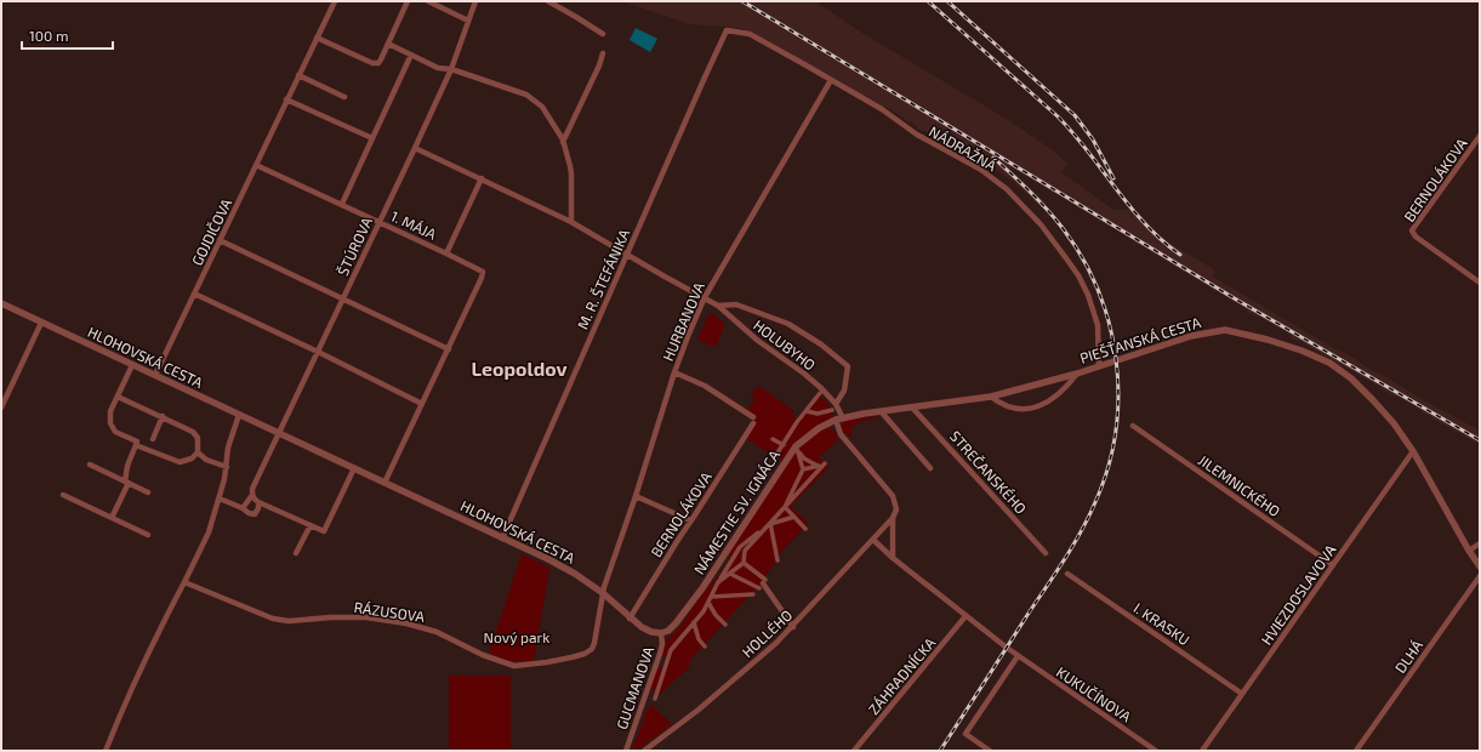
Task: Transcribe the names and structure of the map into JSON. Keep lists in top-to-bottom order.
{
  "streets": {
    "street": [
      "NÁDRAŽNÁ",
      "BERNOLÁKOVA",
      "1. MÁJA",
      "GOJDIČOVA",
      "ŠTÚROVA",
      "M. R. ŠTEFÁNIKA",
      "HURBANOVA",
      "PIEŠŤANSKÁ CESTA",
      "HOLUBYHO",
      "HLOHOVSKÁ CESTA",
      "STREČANSKÉHO",
      "JILEMNICKÉHO",
      "NÁMESTIE SV. IGNÁCA",
      "HVIEZDOSLAVOVA",
      "RÁZUSOVA",
      "I. KRASKU",
      "HOLLÉHO",
      "DLHÁ",
      "ZÁHRADNÍCKA",
      "GUCMANOVA",
      "KUKUČÍNOVA"
    ]
  },
  "crossings": [
    ["NÁDRAŽNÁ", "M. R. ŠTEFÁNIKA"],
    ["NÁDRAŽNÁ", "HURBANOVA"],
    ["NÁDRAŽNÁ", "PIEŠŤANSKÁ CESTA"],
    ["BERNOLÁKOVA", "HURBANOVA"],
    ["BERNOLÁKOVA", "HLOHOVSKÁ CESTA"],
    ["1. MÁJA", "GOJDIČOVA"],
    ["1. MÁJA", "ŠTÚROVA"],
    ["1. MÁJA", "HLOHOVSKÁ CESTA"],
    ["GOJDIČOVA", "HLOHOVSKÁ CESTA"],
    ["ŠTÚROVA", "HOLUBYHO"],
    ["ŠTÚROVA", "HLOHOVSKÁ CESTA"],
    ["M. R. ŠTEFÁNIKA", "HOLUBYHO"],
    ["M. R. ŠTEFÁNIKA", "HLOHOVSKÁ CESTA"],
    ["HURBANOVA", "HOLUBYHO"],
    ["HURBANOVA", "HLOHOVSKÁ CESTA"],
    ["HURBANOVA", "RÁZUSOVA"],
    ["PIEŠŤANSKÁ CESTA", "HOLUBYHO"],
    ["PIEŠŤANSKÁ CESTA", "STREČANSKÉHO"],
    ["PIEŠŤANSKÁ CESTA", "NÁMESTIE SV. IGNÁCA"],
    ["PIEŠŤANSKÁ CESTA", "HVIEZDOSLAVOVA"],
    ["HOLUBYHO", "NÁMESTIE SV. IGNÁCA"],
    ["HOLUBYHO", "HOLLÉHO"],
    ["HLOHOVSKÁ CESTA", "NÁMESTIE SV. IGNÁCA"],
    ["HLOHOVSKÁ CESTA", "RÁZUSOVA"],
    ["HLOHOVSKÁ CESTA", "GUCMANOVA"],
    ["JILEMNICKÉHO", "HVIEZDOSLAVOVA"],
    ["NÁMESTIE SV. IGNÁCA", "GUCMANOVA"],
    ["HVIEZDOSLAVOVA", "I. KRASKU"],
    ["ZÁHRADNÍCKA", "KUKUČÍNOVA"]
  ],
  "districts": ["Leopoldov"],
  "parks": ["Nový park"],
  "scale_bar": "100 m"
}
